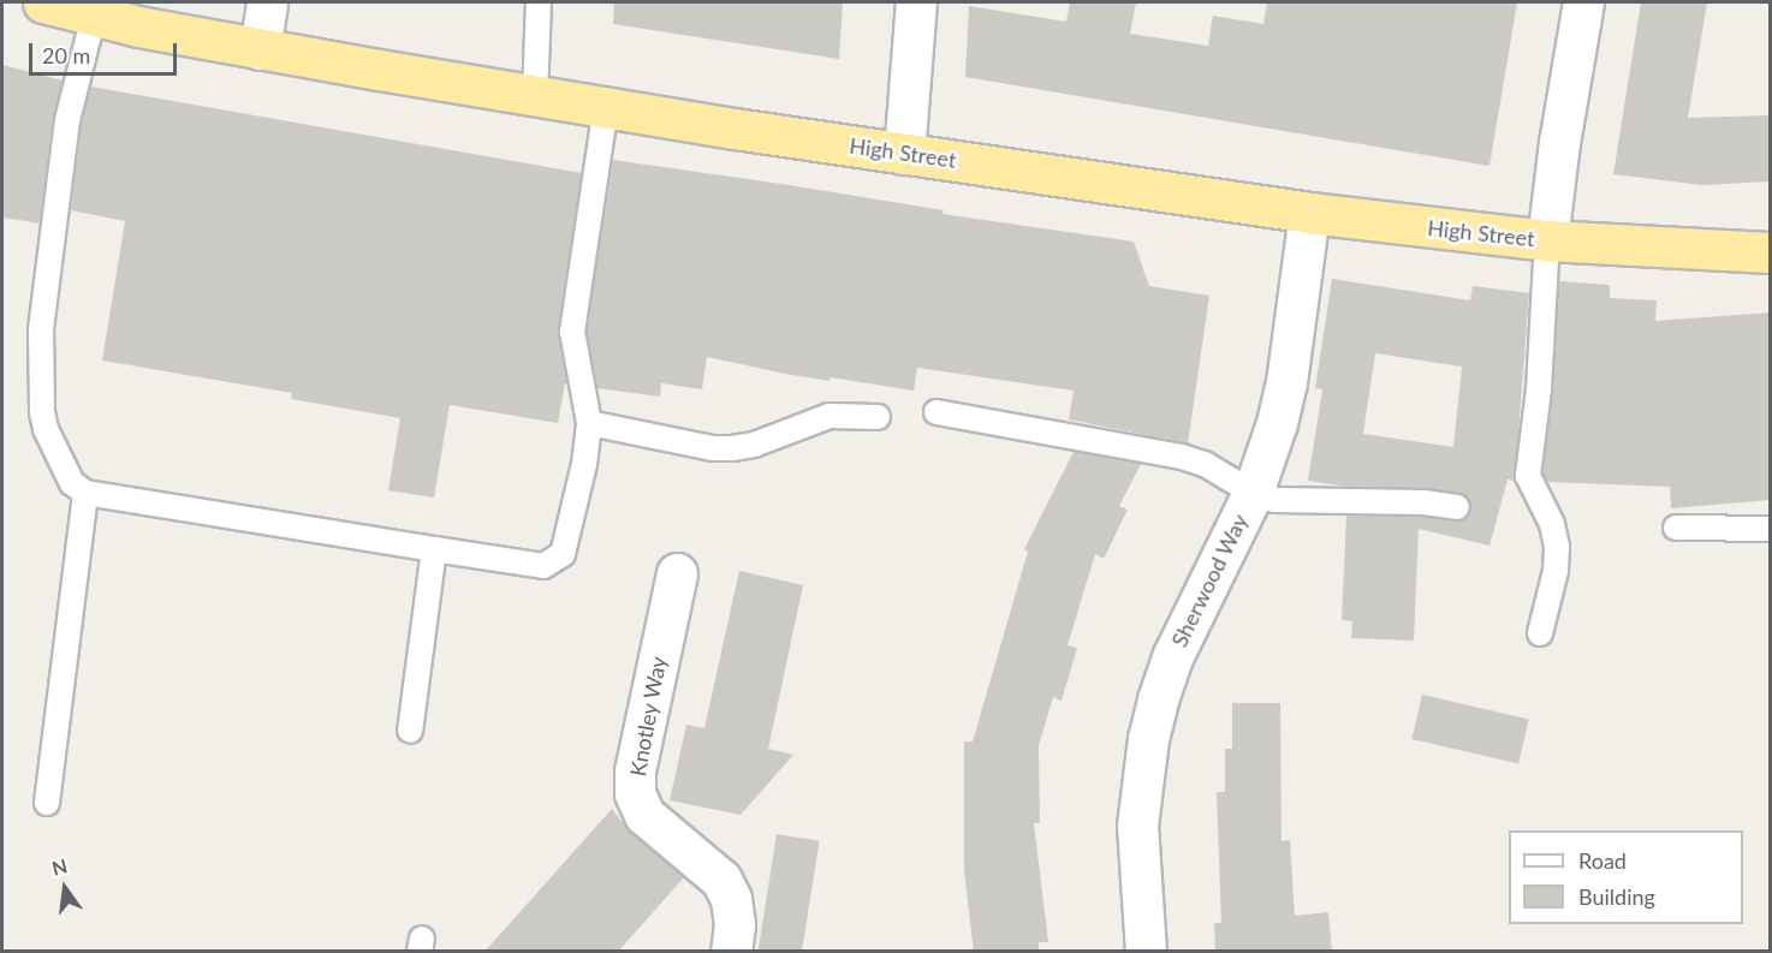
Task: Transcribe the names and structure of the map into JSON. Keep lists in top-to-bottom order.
{
  "streets": {
    "highway": ["High Street"],
    "street": ["Sherwood Way", "Knotley Way"]
  },
  "crossings": [
    ["High Street", "Sherwood Way"]
  ],
  "legend": ["Road", "Building"],
  "scale_bar": "20 m",
  "north": "top"
}
